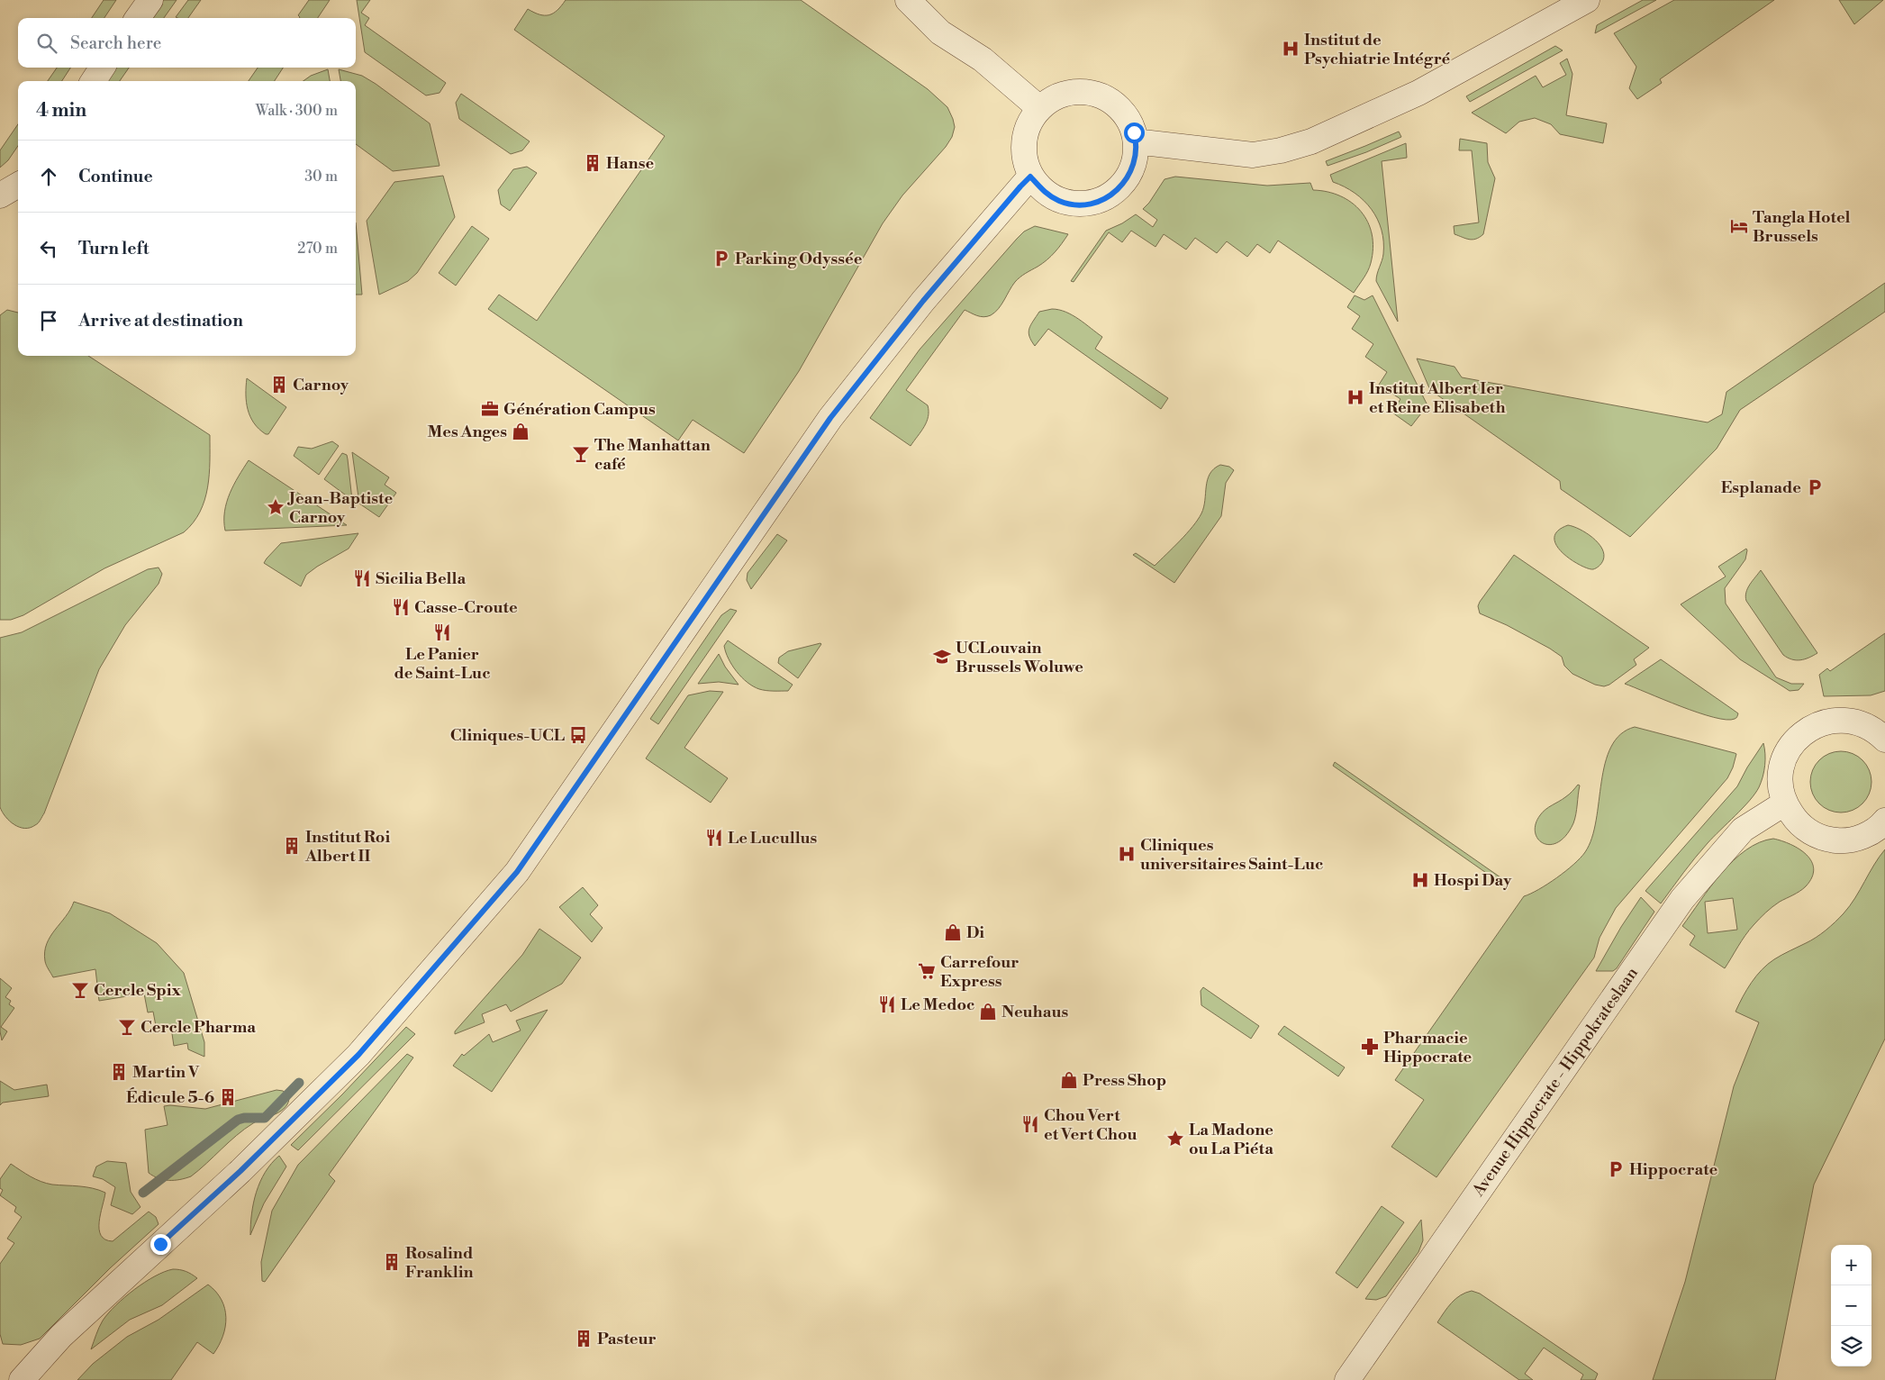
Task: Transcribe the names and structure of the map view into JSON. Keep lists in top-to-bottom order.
{
  "streets": {
    "street": ["Avenue Hippocrate - Hippokrateslaan"]
  },
  "places": {
    "hospital": [
      "Institut de Psychiatrie Intégré",
      "Institut Albert Ier et Reine Elisabeth",
      "Cliniques universitaires Saint-Luc",
      "Hospi Day"
    ],
    "building": [
      "Hanse",
      "Carnoy",
      "Institut Roi Albert II",
      "Martin V",
      "Édicule 5-6",
      "Rosalind Franklin",
      "Pasteur"
    ],
    "hotel": ["Tangla Hotel Brussels"],
    "parking": ["Parking Odyssée", "Esplanade", "Hippocrate"],
    "office": ["Génération Campus"],
    "shop": [
      "Mes Anges",
      "Di",
      "Neuhaus",
      "Press Shop"
    ],
    "bar": ["The Manhattan café", "Cercle Spix", "Cercle Pharma"],
    "place": ["Jean-Baptiste Carnoy", "La Madone ou La Piéta"],
    "restaurant": [
      "Sicilia Bella",
      "Casse-Croute",
      "Le Panier de Saint-Luc",
      "Le Lucullus",
      "Le Medoc",
      "Chou Vert et Vert Chou"
    ],
    "school or university": ["UCLouvain Brussels Woluwe"],
    "bus stop": ["Cliniques-UCL"],
    "supermarket": ["Carrefour Express"],
    "pharmacy": ["Pharmacie Hippocrate"]
  },
  "page": {
    "search": "Search here",
    "heading": ["4 min", "Walk · 300 m"],
    "list": [
      ["Continue", "30 m"],
      ["Turn left", "270 m"],
      "Arrive at destination"
    ],
    "map_buttons": ["+", "−"]
  }
}
